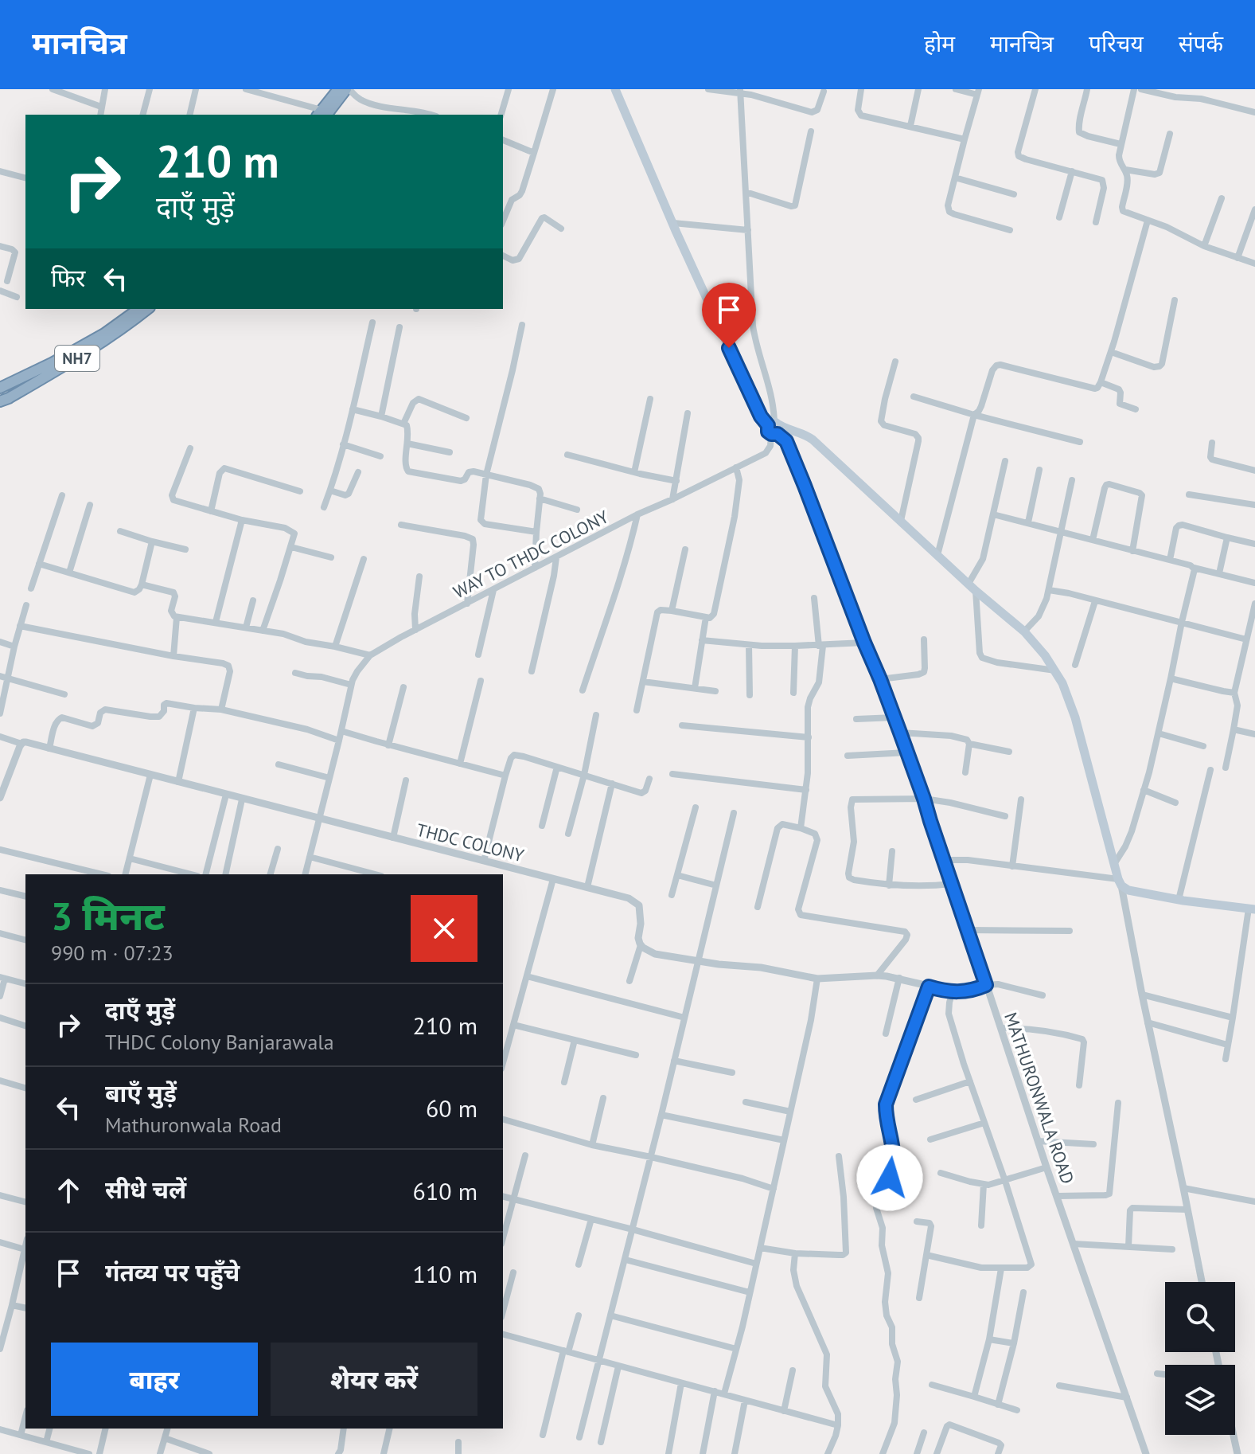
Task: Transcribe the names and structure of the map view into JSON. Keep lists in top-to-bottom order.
{
  "streets": {
    "highway": ["NH7"],
    "street": ["WAY TO THDC COLONY", "THDC COLONY", "MATHURONWALA ROAD"]
  },
  "crossings": [
    ["WAY TO THDC COLONY", "MATHURONWALA ROAD"]
  ],
  "page": {
    "header": "मानचित्र",
    "nav": [
      "होम",
      "मानचित्र",
      "परिचय",
      "संपर्क"
    ],
    "turn": ["210 m", "दाएँ मुड़ें"],
    "then": "फिर",
    "heading": ["3 मिनट", "990 m · 07:23"],
    "list": [
      {
        "name": "दाएँ मुड़ें",
        "note": "THDC Colony Banjarawala",
        "value": "210 m"
      },
      {
        "name": "बाएँ मुड़ें",
        "note": "Mathuronwala Road",
        "value": "60 m"
      },
      {
        "name": "सीधे चलें",
        "value": "610 m"
      },
      {
        "name": "गंतव्य पर पहुँचे",
        "value": "110 m"
      }
    ],
    "buttons": ["बाहर", "शेयर करें"]
  }
}
